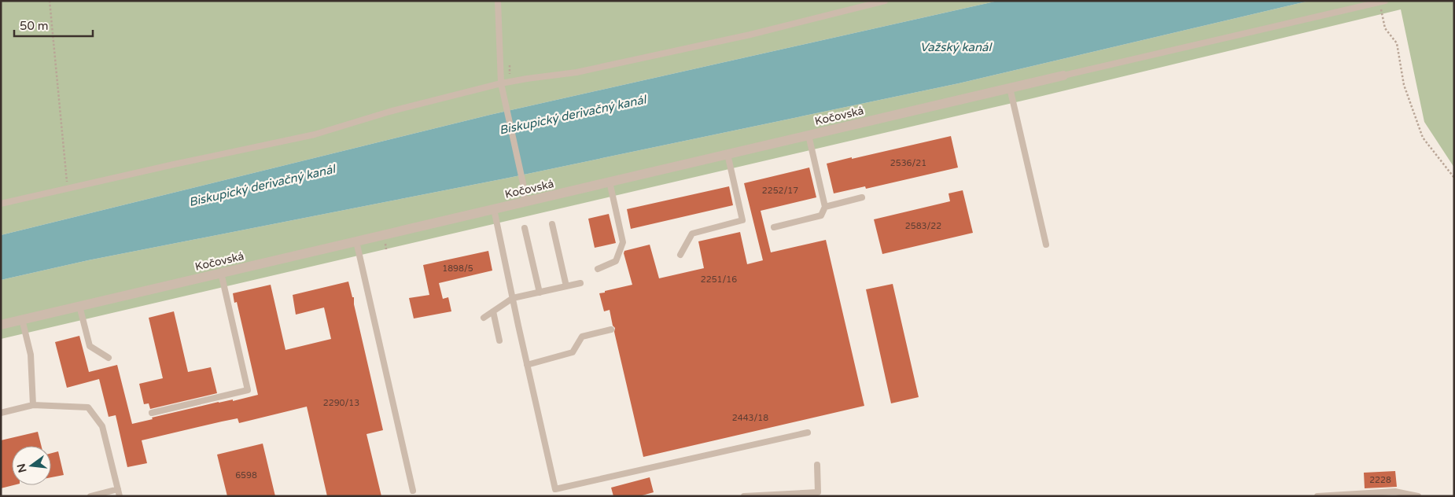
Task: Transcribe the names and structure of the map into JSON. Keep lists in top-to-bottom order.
{
  "streets": {
    "street": ["Kočovská"]
  },
  "water": ["Važský kanál", "Biskupický derivačný kanál"],
  "house_numbers": [
    "2536/21",
    "2252/17",
    "2583/22",
    "1898/5",
    "2251/16",
    "2290/13",
    "2443/18",
    "6598",
    "2228"
  ],
  "scale_bar": "50 m",
  "north": "left"
}
